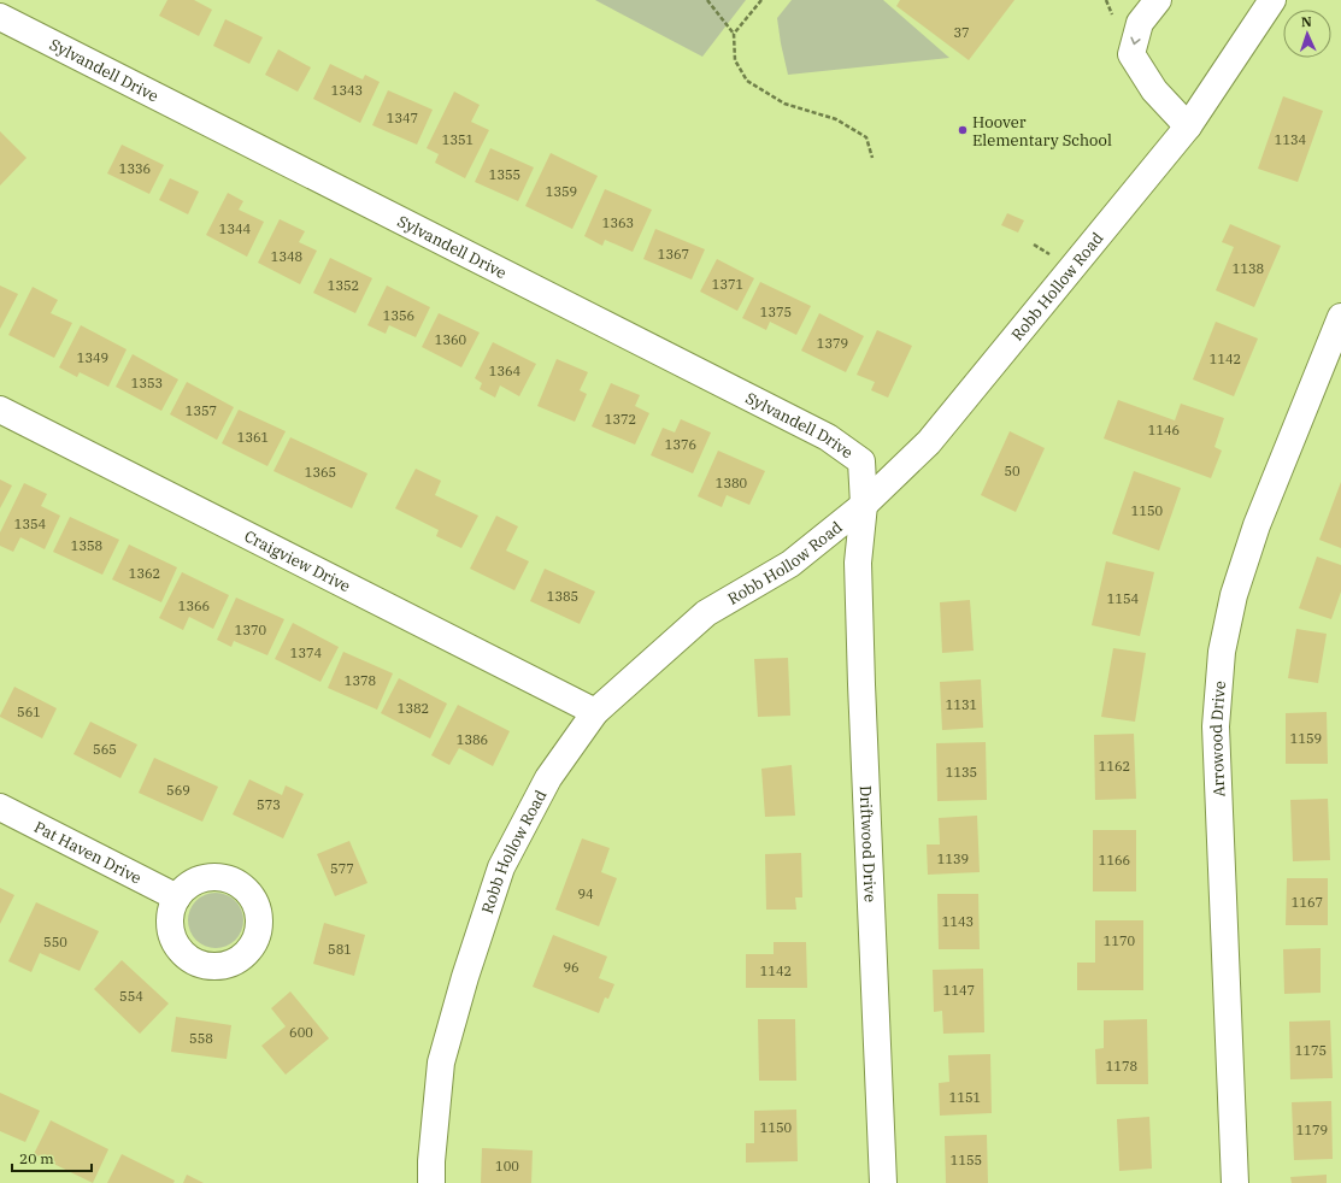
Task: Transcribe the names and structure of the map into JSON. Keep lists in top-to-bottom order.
{
  "streets": {
    "street": [
      "Sylvandell Drive",
      "Robb Hollow Road",
      "Craigview Drive",
      "Arrowood Drive",
      "Driftwood Drive",
      "Pat Haven Drive"
    ]
  },
  "crossings": [
    ["Sylvandell Drive", "Robb Hollow Road"],
    ["Sylvandell Drive", "Driftwood Drive"],
    ["Robb Hollow Road", "Craigview Drive"],
    ["Robb Hollow Road", "Driftwood Drive"]
  ],
  "places": ["Hoover Elementary School"],
  "house_numbers": [
    "37",
    "1343",
    "1347",
    "1351",
    "1134",
    "1336",
    "1355",
    "1359",
    "1363",
    "1344",
    "1367",
    "1348",
    "1138",
    "1371",
    "1352",
    "1375",
    "1356",
    "1360",
    "1379",
    "1349",
    "1142",
    "1364",
    "1353",
    "1357",
    "1372",
    "1146",
    "1361",
    "1376",
    "50",
    "1365",
    "1380",
    "1150",
    "1354",
    "1358",
    "1362",
    "1385",
    "1154",
    "1366",
    "1370",
    "1374",
    "1378",
    "1131",
    "1382",
    "561",
    "1159",
    "1386",
    "565",
    "1162",
    "1135",
    "569",
    "573",
    "1139",
    "1166",
    "577",
    "94",
    "1167",
    "1143",
    "1170",
    "550",
    "581",
    "96",
    "1142",
    "1147",
    "554",
    "600",
    "558",
    "1175",
    "1178",
    "1151",
    "1150",
    "1179",
    "1155",
    "100"
  ],
  "scale_bar": "20 m",
  "north": "top"
}
